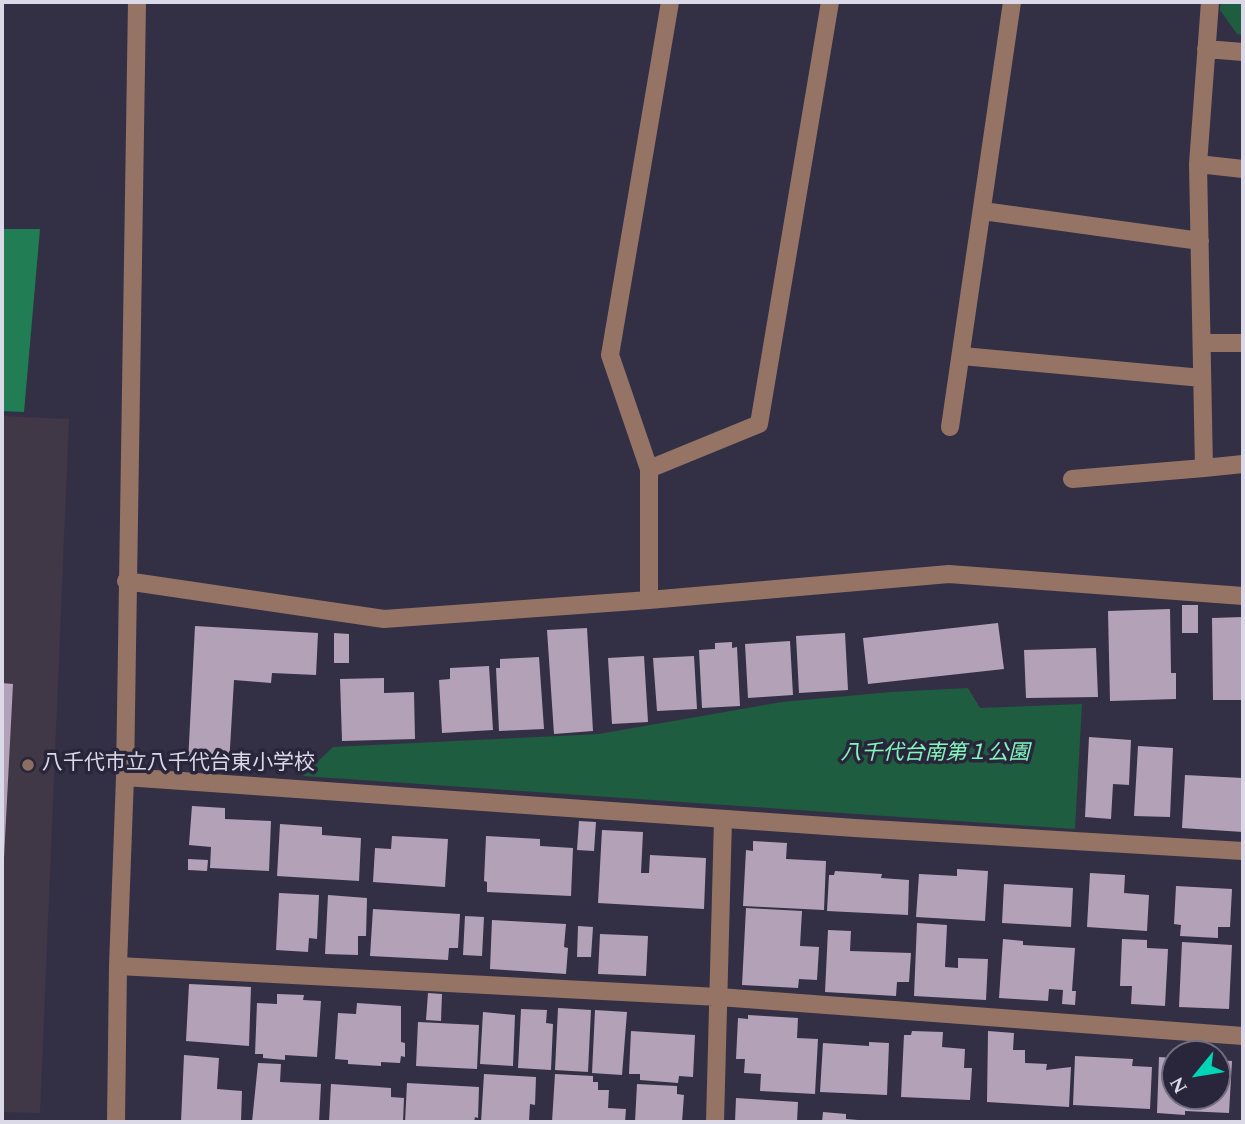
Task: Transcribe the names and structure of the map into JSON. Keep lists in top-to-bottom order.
{
  "parks": ["八千代台南第１公園"],
  "places": ["八千代市立八千代台東小学校"],
  "north": "bottom left"
}
